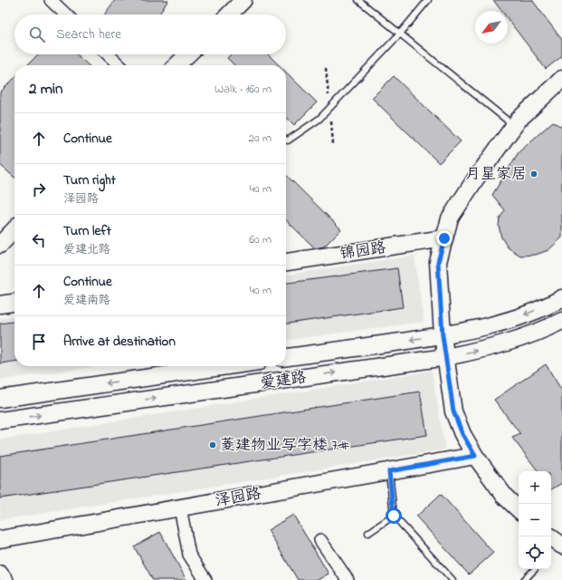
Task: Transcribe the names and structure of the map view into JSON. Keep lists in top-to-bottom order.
{
  "streets": {
    "street": ["锦园路", "爱建路", "泽园路"]
  },
  "places": ["月星家居", "菱建物业写字楼 7#"],
  "north": "bottom left",
  "page": {
    "search": "Search here",
    "heading": ["2 min", "Walk · 160 m"],
    "list": [
      ["Continue", "20 m"],
      ["Turn right", "泽园路", "40 m"],
      ["Turn left", "爱建北路", "60 m"],
      ["Continue", "爱建南路", "40 m"],
      "Arrive at destination"
    ],
    "map_buttons": ["+", "−"]
  }
}
